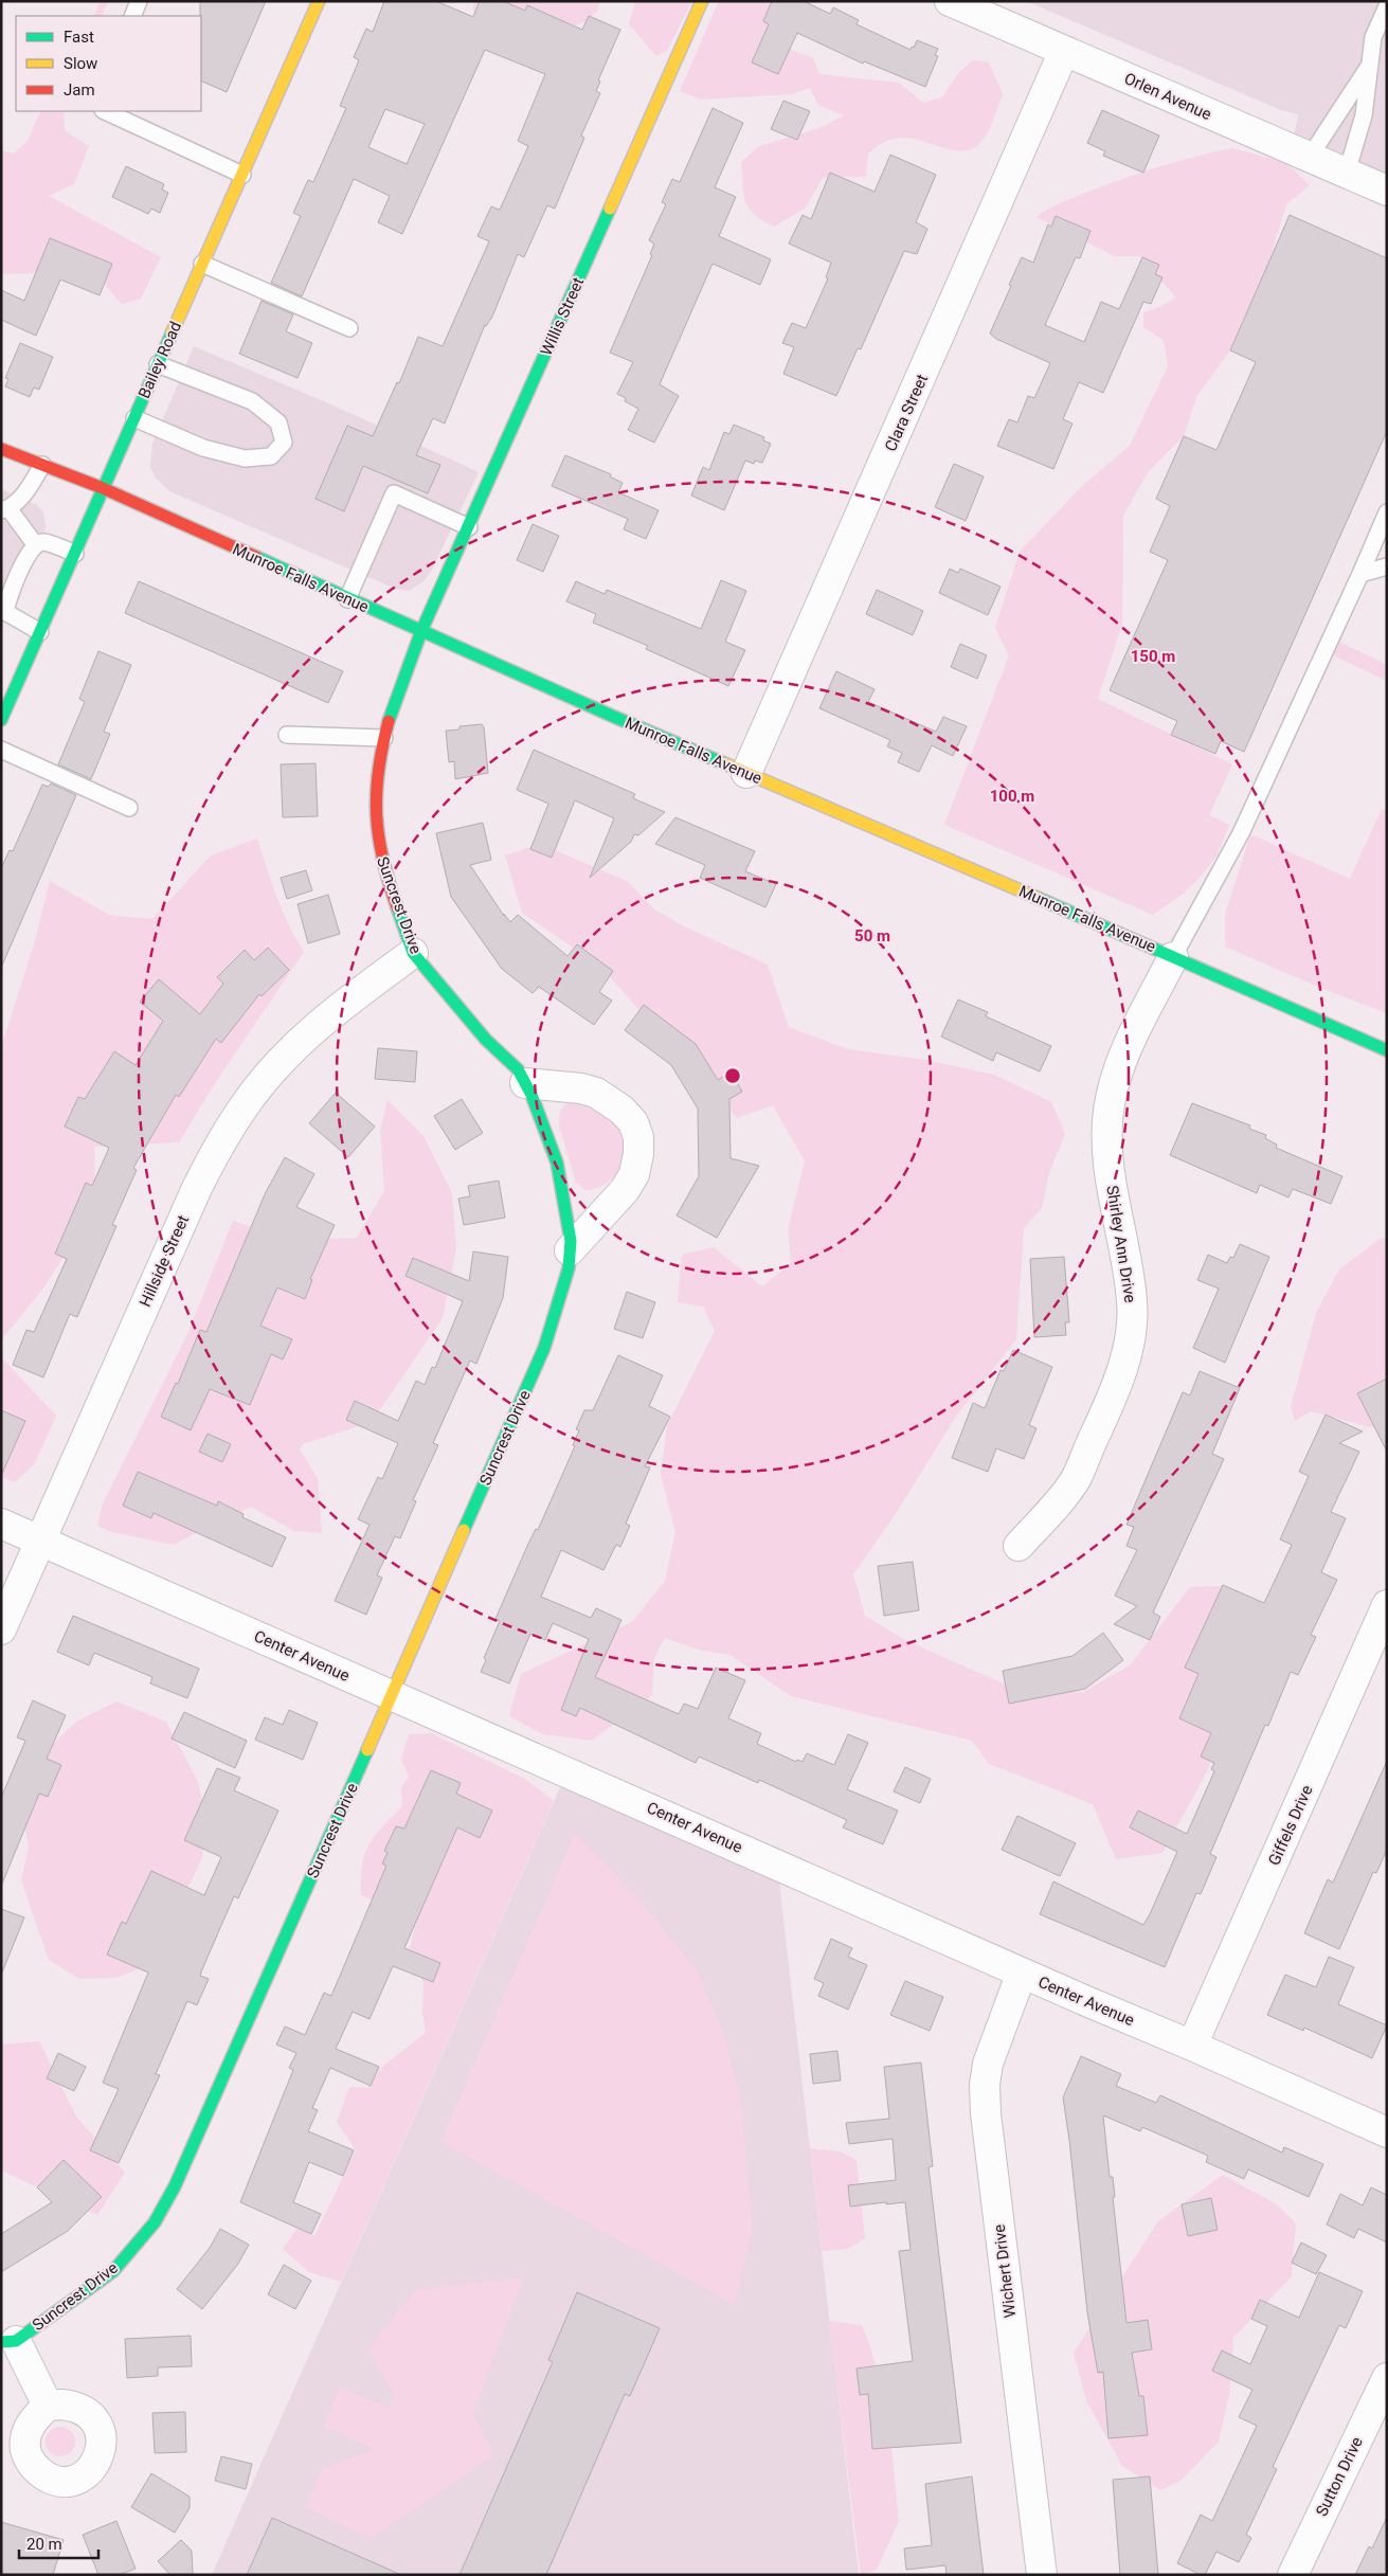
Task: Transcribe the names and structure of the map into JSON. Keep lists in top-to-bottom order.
{
  "streets": {
    "street": [
      "Orlen Avenue",
      "Willis Street",
      "Bailey Road",
      "Clara Street",
      "Munroe Falls Avenue",
      "Suncrest Drive",
      "Shirley Ann Drive",
      "Hillside Street",
      "Center Avenue",
      "Giffels Drive",
      "Wichert Drive",
      "Sutton Drive"
    ]
  },
  "crossings": [
    ["Orlen Avenue", "Clara Street"],
    ["Willis Street", "Munroe Falls Avenue"],
    ["Willis Street", "Suncrest Drive"],
    ["Bailey Road", "Munroe Falls Avenue"],
    ["Clara Street", "Munroe Falls Avenue"],
    ["Munroe Falls Avenue", "Suncrest Drive"],
    ["Munroe Falls Avenue", "Shirley Ann Drive"],
    ["Suncrest Drive", "Hillside Street"],
    ["Suncrest Drive", "Center Avenue"],
    ["Hillside Street", "Center Avenue"],
    ["Center Avenue", "Giffels Drive"],
    ["Center Avenue", "Wichert Drive"]
  ],
  "legend": ["Fast", "Slow", "Jam"],
  "scale_bar": "20 m",
  "rings": ["150 m", "100 m", "50 m"]
}
